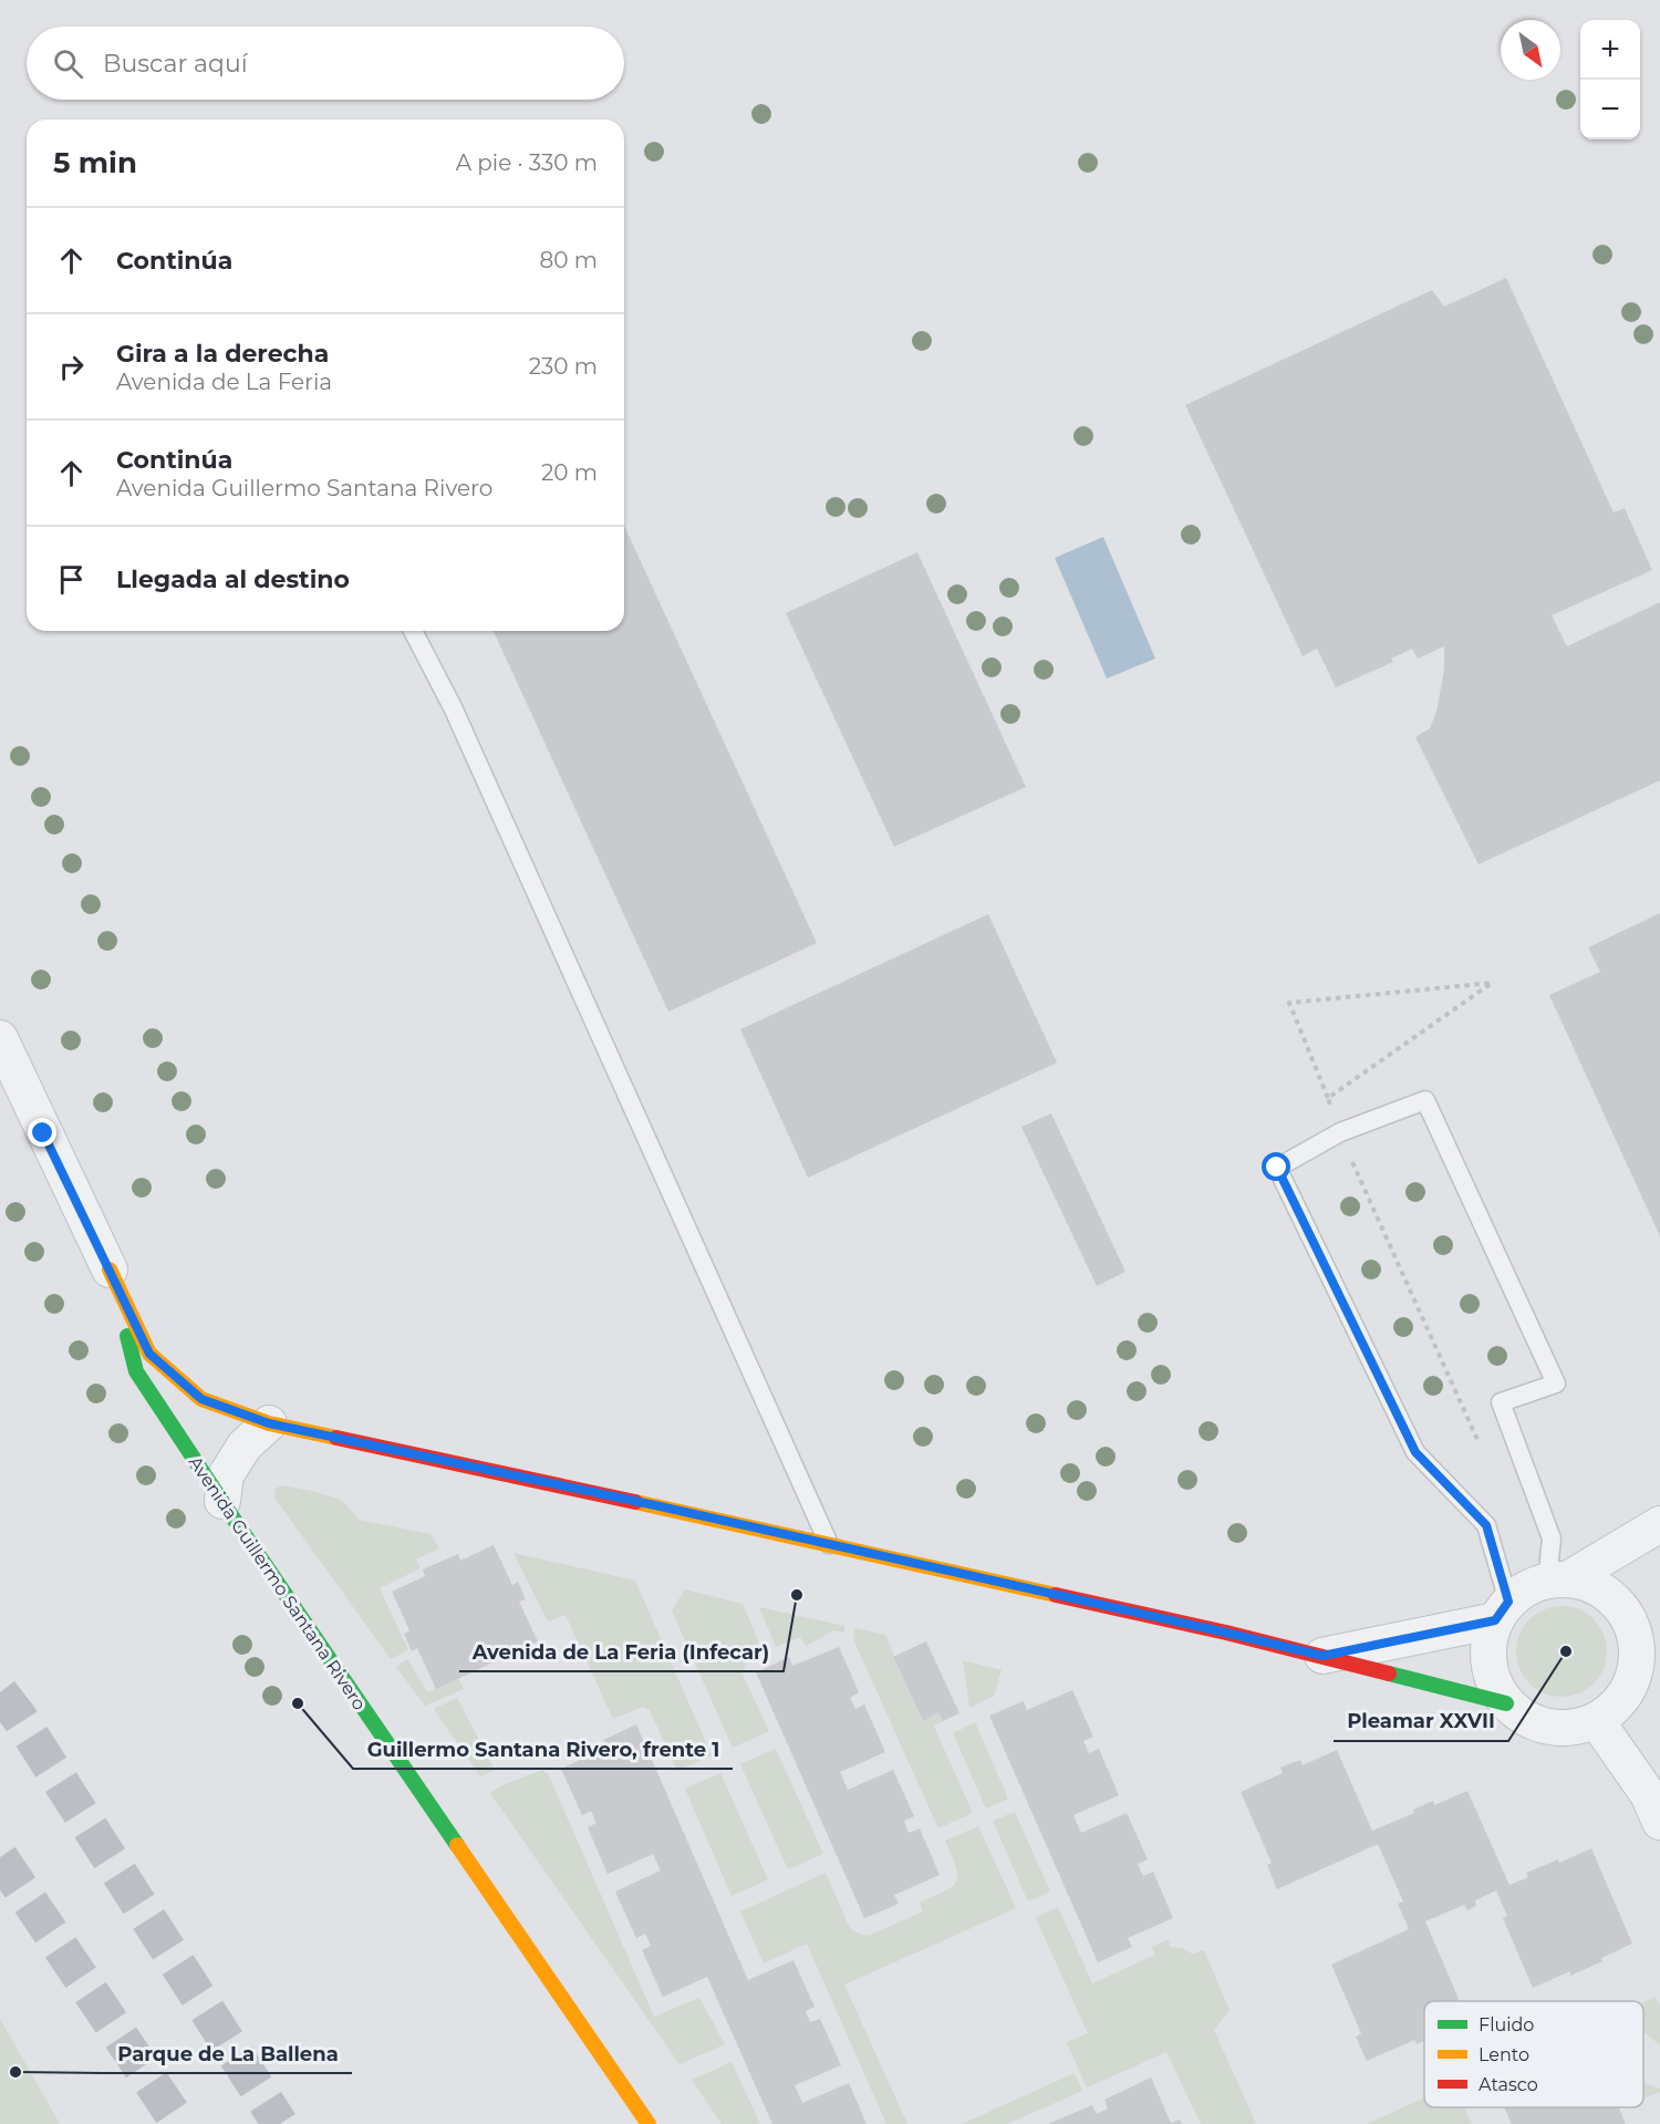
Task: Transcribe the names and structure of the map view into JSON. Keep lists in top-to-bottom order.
{
  "streets": {
    "street": ["Avenida Guillermo Santana Rivero"]
  },
  "places": [
    "Avenida de La Feria (Infecar)",
    "Pleamar XXVII",
    "Guillermo Santana Rivero, frente 1",
    "Parque de La Ballena"
  ],
  "legend": ["Fluido", "Lento", "Atasco"],
  "north": "bottom right",
  "page": {
    "map_buttons": ["+", "−"],
    "search": "Buscar aquí",
    "heading": ["5 min", "A pie · 330 m"],
    "list": [
      ["Continúa", "80 m"],
      ["Gira a la derecha", "Avenida de La Feria", "230 m"],
      ["Continúa", "Avenida Guillermo Santana Rivero", "20 m"],
      "Llegada al destino"
    ]
  }
}
